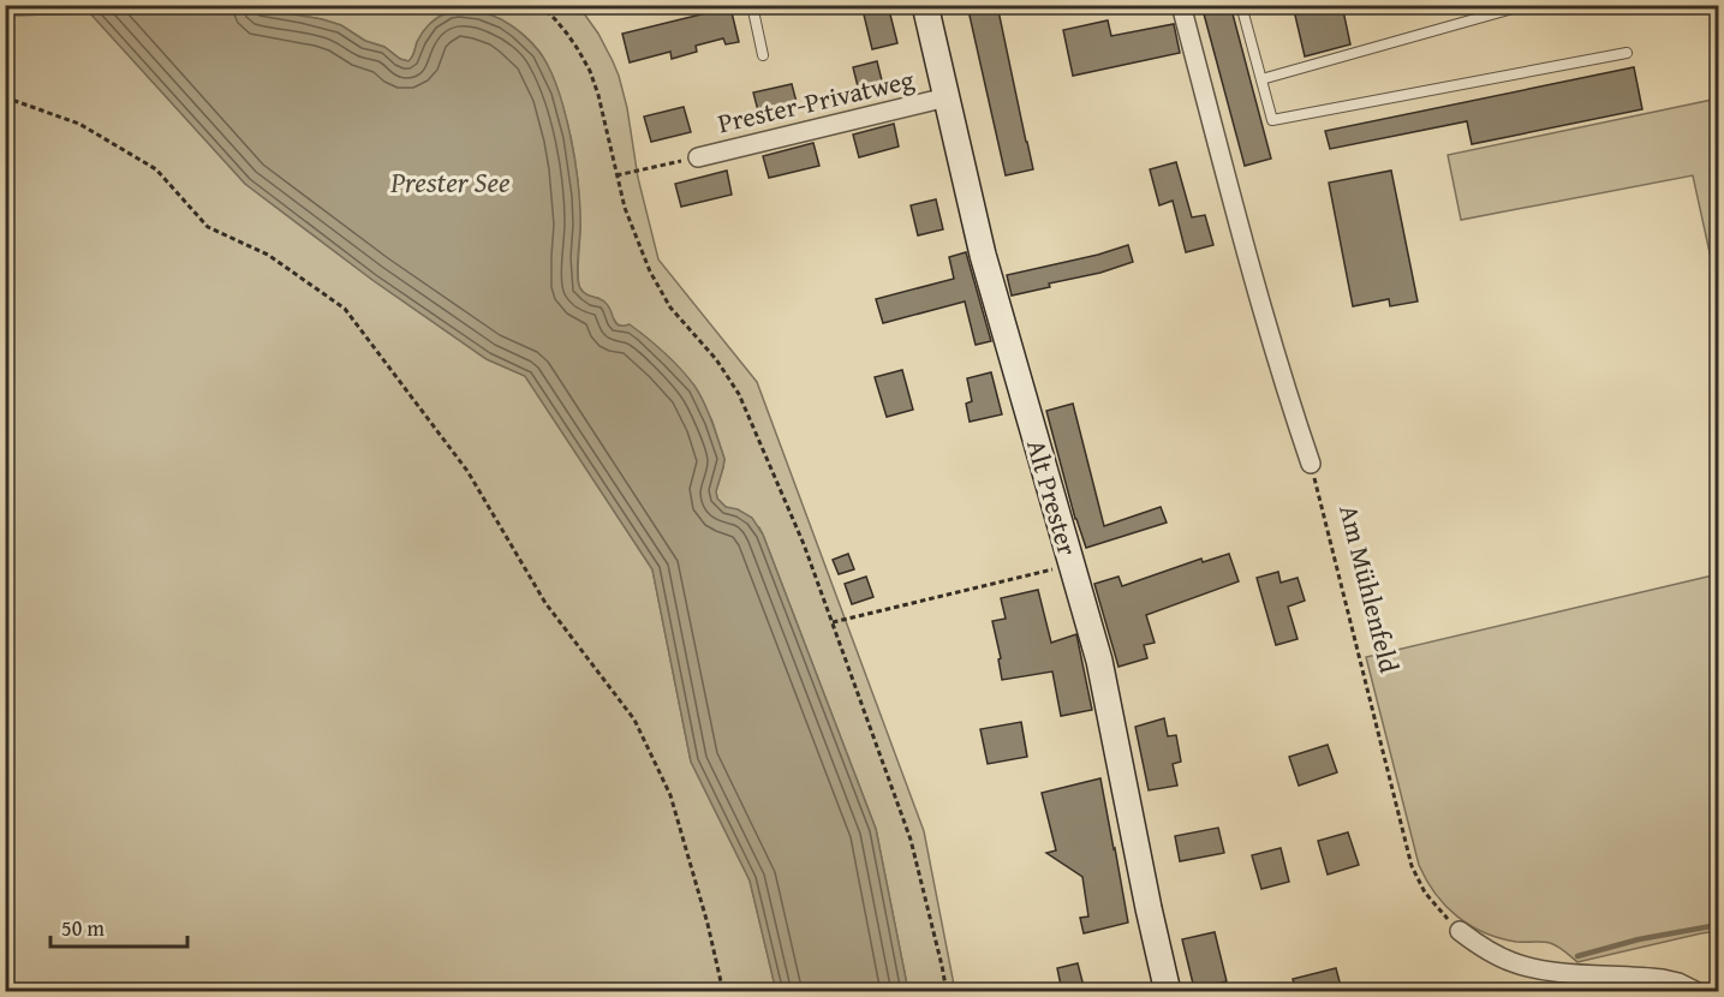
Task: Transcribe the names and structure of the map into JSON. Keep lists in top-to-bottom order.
{
  "streets": {
    "main road": ["Alt Prester"],
    "street": ["Prester-Privatweg"],
    "path": ["Am Mühlenfeld"]
  },
  "crossings": [
    ["Prester-Privatweg", "Alt Prester"]
  ],
  "water": ["Prester See"],
  "scale_bar": "50 m"
}
